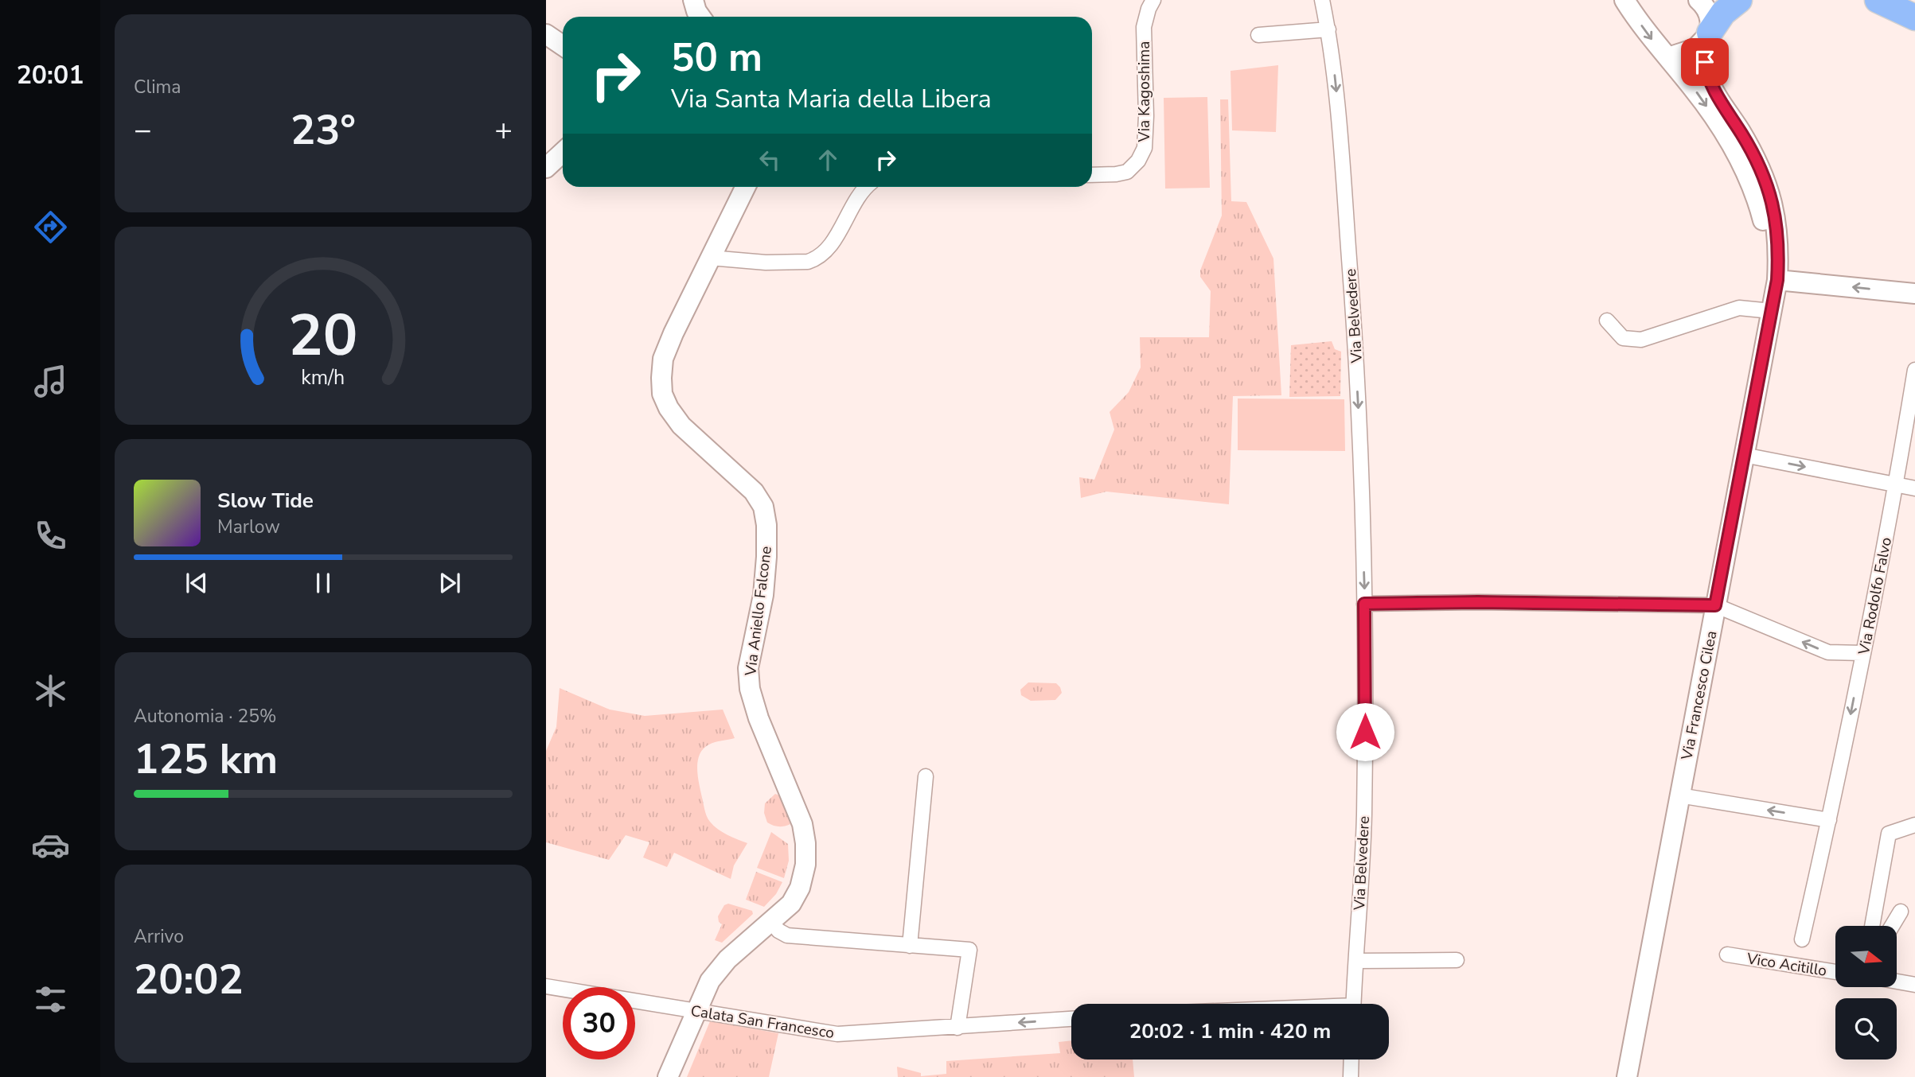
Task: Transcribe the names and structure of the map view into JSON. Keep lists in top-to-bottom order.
{
  "streets": {
    "main road": ["Via Aniello Falcone", "Via Francesco Cilea"],
    "street": [
      "Via Kagoshima",
      "Via Belvedere",
      "Via Rodolfo Falvo",
      "Vico Acitillo",
      "Calata San Francesco"
    ]
  },
  "crossings": [
    ["Via Aniello Falcone", "Calata San Francesco"]
  ],
  "one_way": ["Via Belvedere"],
  "north": "right",
  "page": {
    "tabs": "20:01",
    "tile": [
      "Clima",
      ["Autonomia · 25%", "125 km"],
      ["Arrivo", "20:02"]
    ],
    "turn": ["50 m", "Via Santa Maria della Libera"],
    "heat": ["−", "23°", "+"],
    "song": ["Slow Tide", "Marlow"],
    "limit": "30",
    "trip": "20:02 · 1 min · 420 m",
    "gauge": ["20", "km/h"]
  }
}
